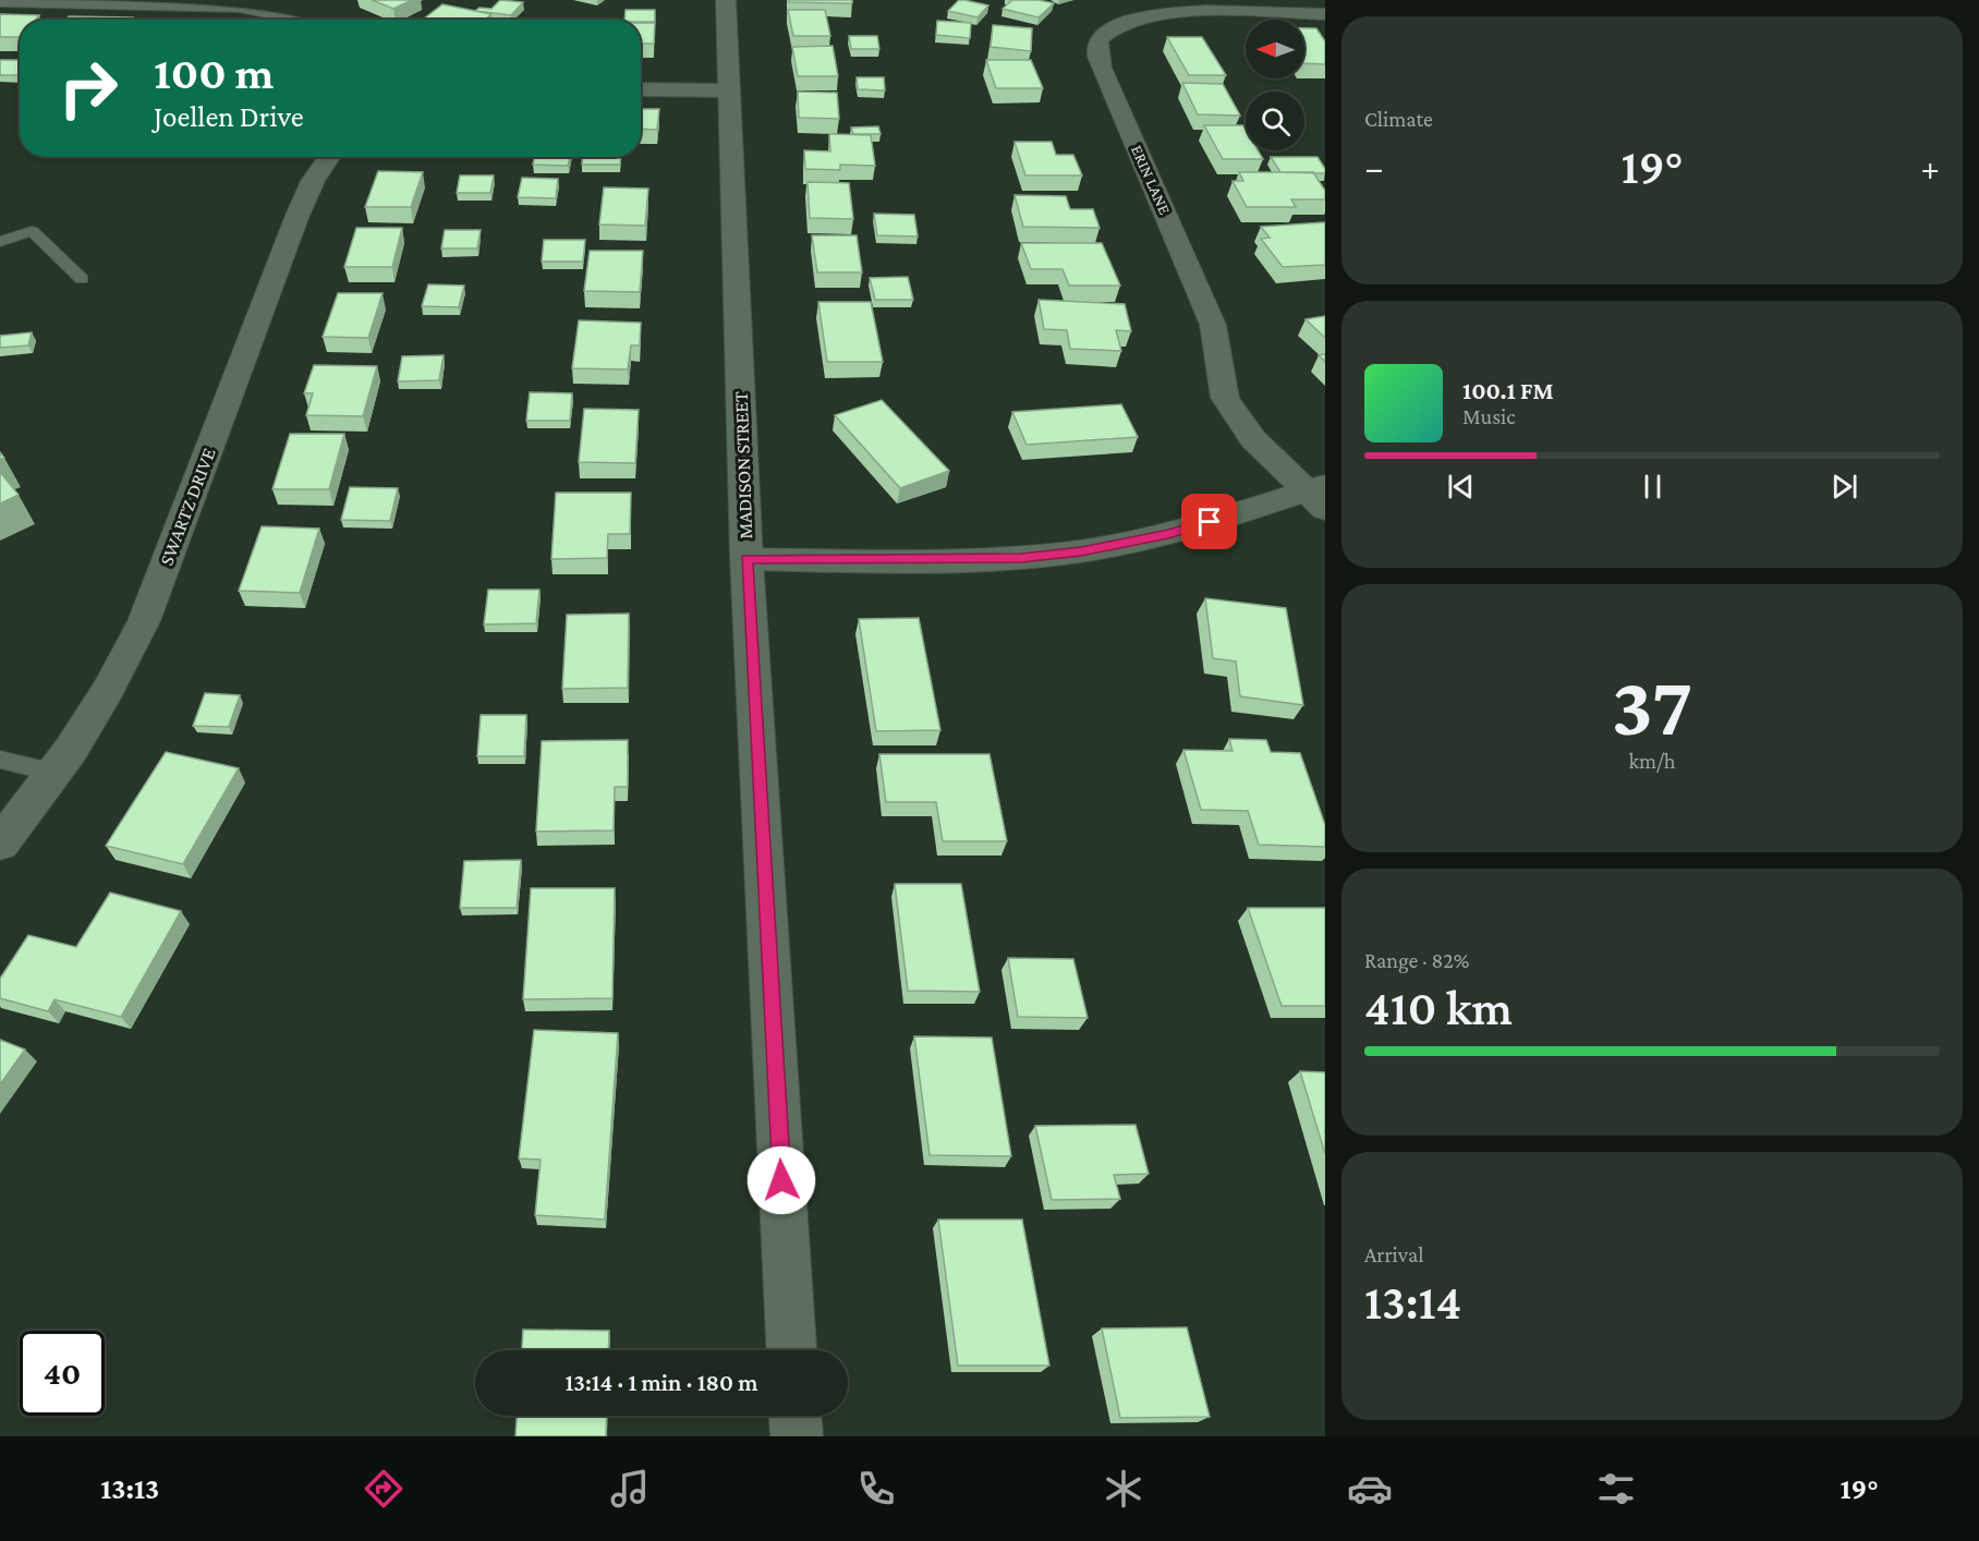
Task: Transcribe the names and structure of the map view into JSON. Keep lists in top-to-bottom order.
{
  "streets": {
    "street": ["ERIN LANE", "MADISON STREET", "SWARTZ DRIVE"]
  },
  "north": "left",
  "page": {
    "tile": [
      "Climate",
      ["37", "km/h"],
      ["Range · 82%", "410 km"],
      ["Arrival", "13:14"]
    ],
    "turn": ["100 m", "Joellen Drive"],
    "heat": ["−", "19°", "+"],
    "song": ["100.1 FM", "Music"],
    "limit": "40",
    "trip": "13:14 · 1 min · 180 m",
    "tabs": ["13:13", "19°"]
  }
}
